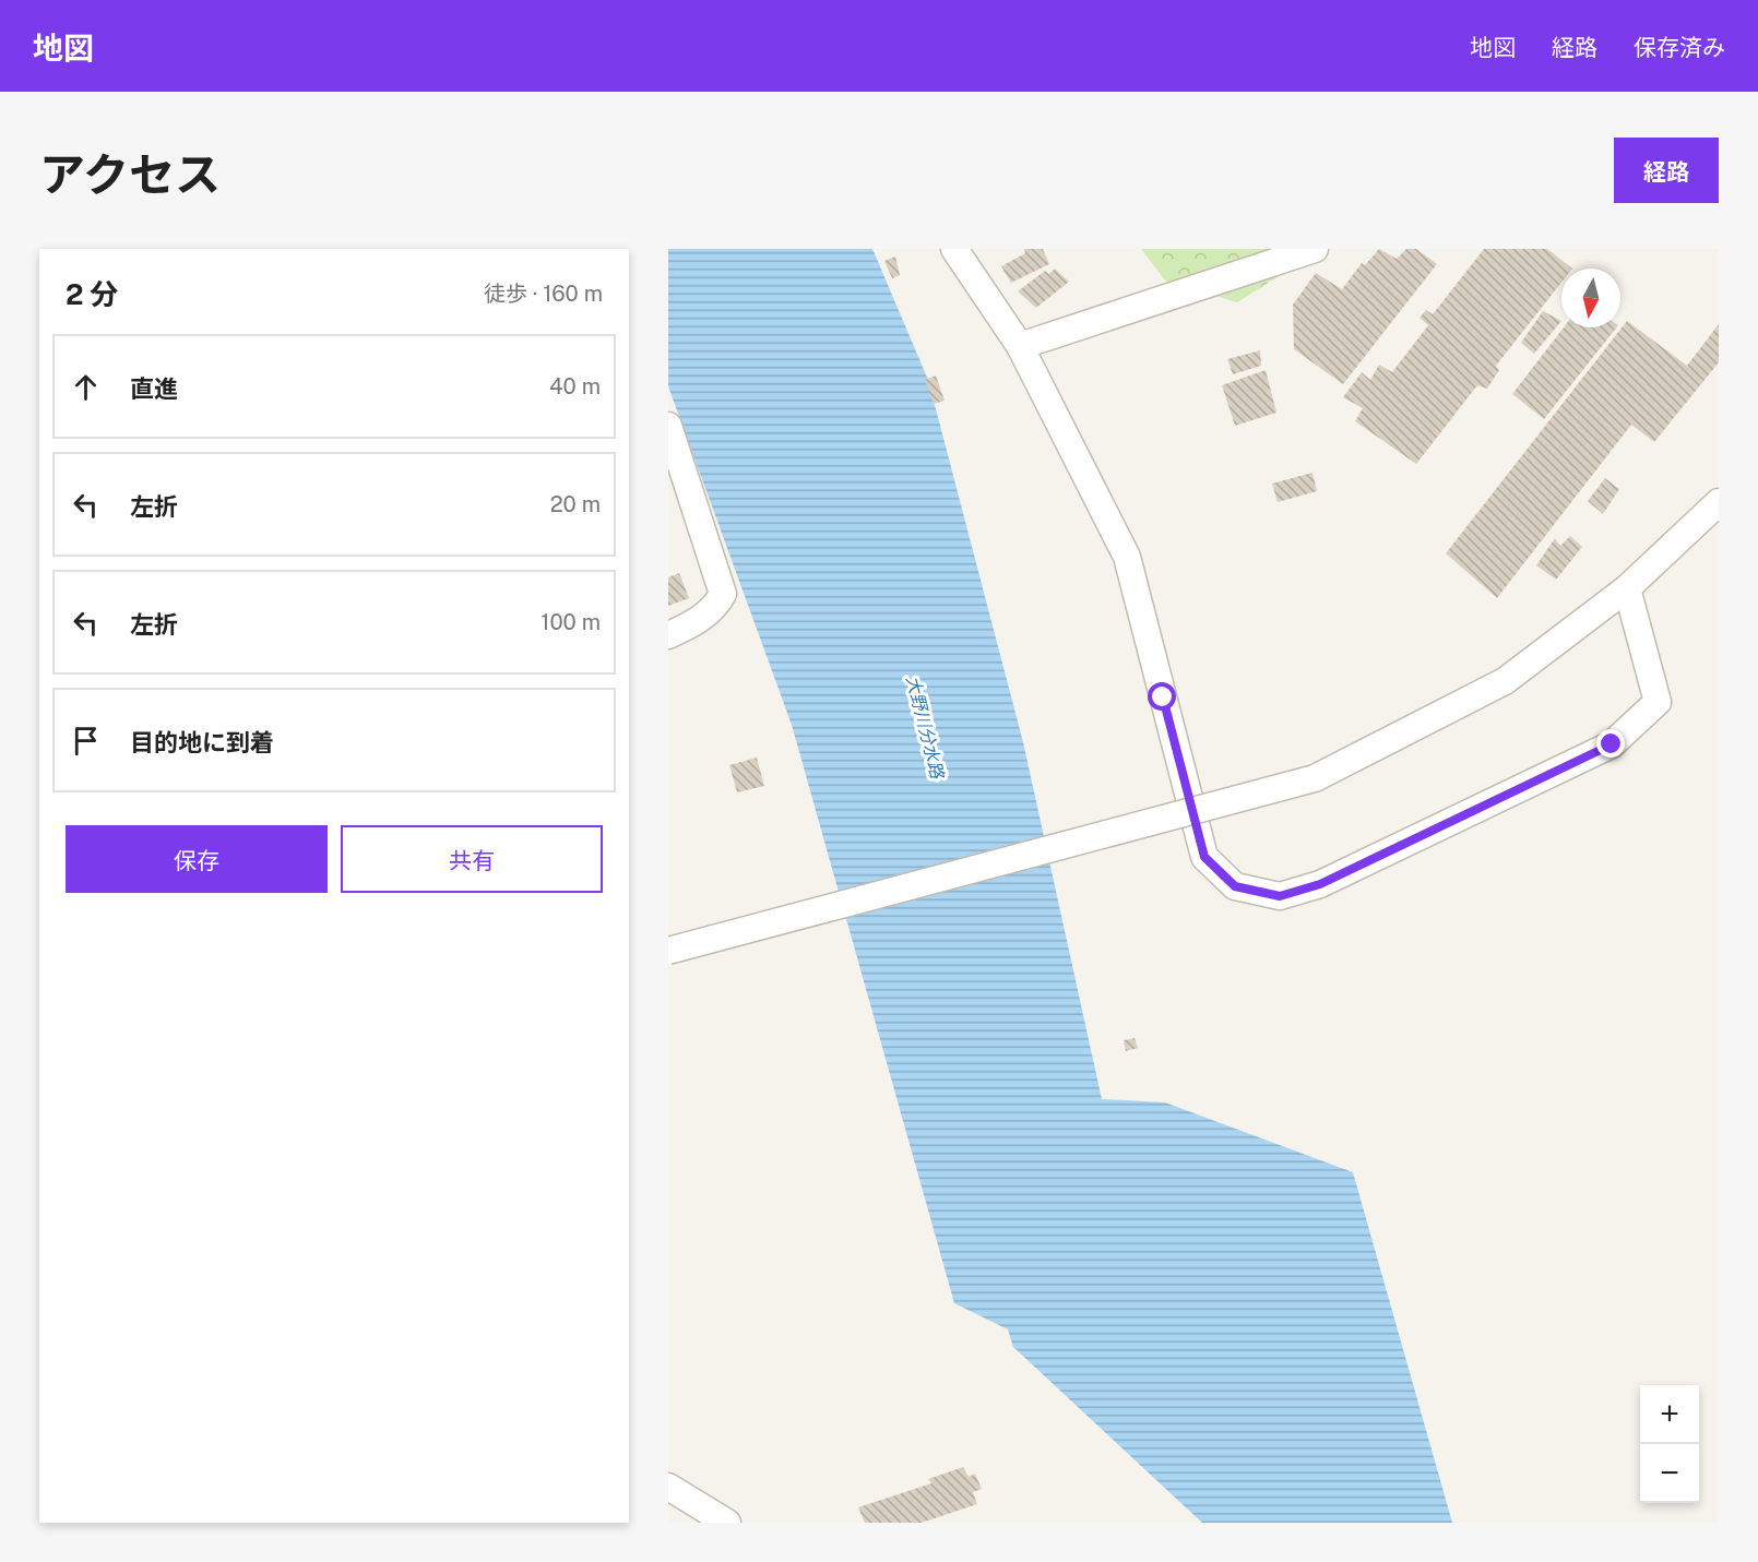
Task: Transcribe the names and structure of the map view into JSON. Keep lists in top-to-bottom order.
{
  "water": ["大野川分水路"],
  "north": "bottom",
  "page": {
    "header": "地図",
    "nav": ["地図", "経路", "保存済み"],
    "title": "アクセス",
    "buttons": [
      "経路",
      ["保存", "共有"]
    ],
    "heading": ["2 分", "徒歩 · 160 m"],
    "list": [
      ["直進", "40 m"],
      ["左折", "20 m"],
      ["左折", "100 m"],
      "目的地に到着"
    ],
    "map_buttons": ["+", "−"]
  }
}
